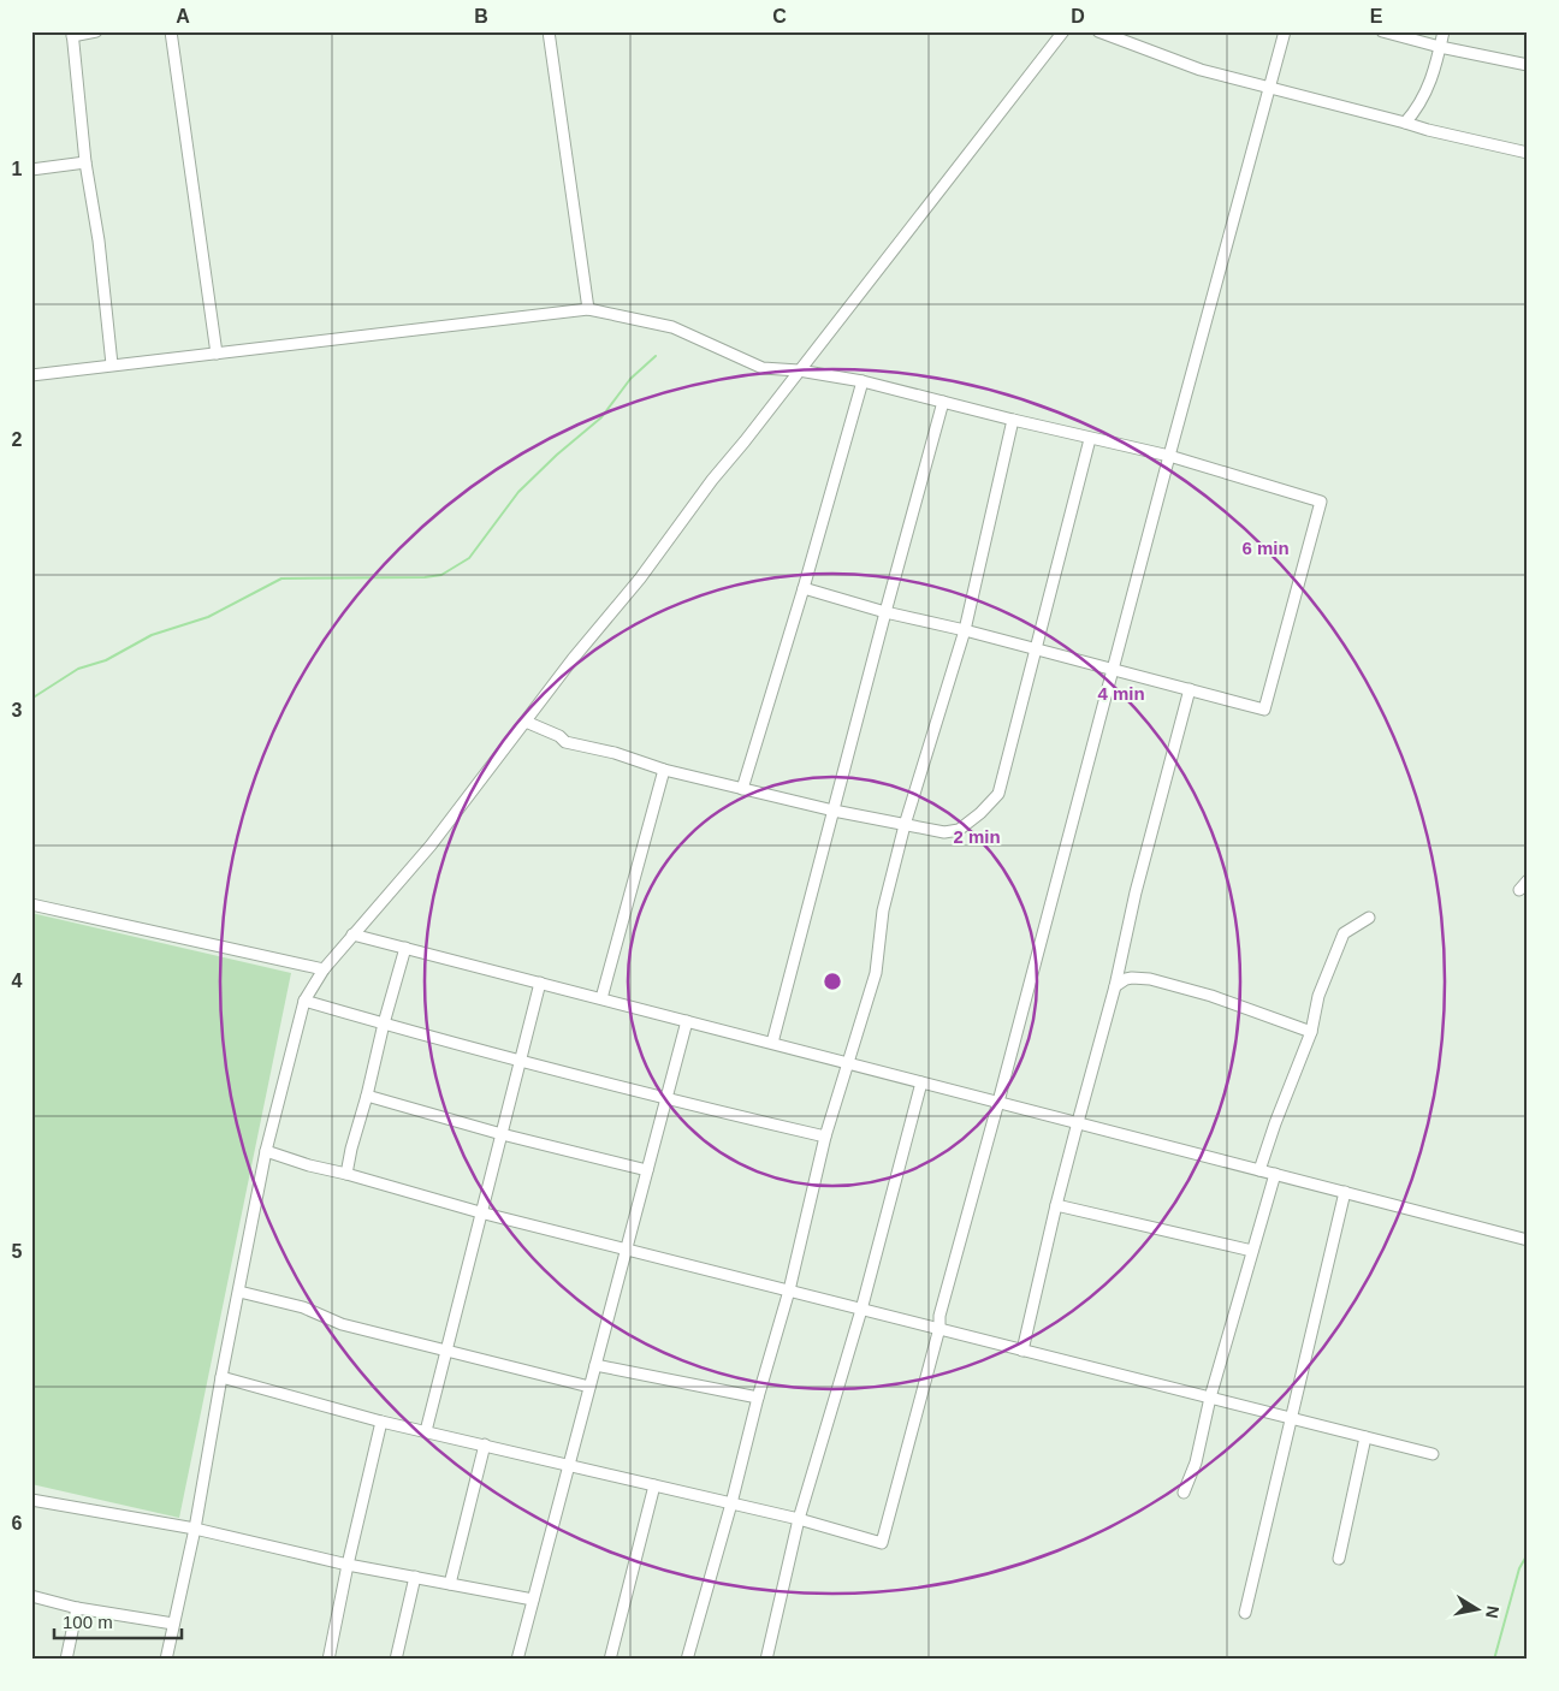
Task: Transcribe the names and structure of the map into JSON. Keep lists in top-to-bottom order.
{
  "scale_bar": "100 m",
  "north": "right",
  "grid": {
    "columns": [
      "A",
      "B",
      "C",
      "D",
      "E"
    ],
    "rows": [
      "1",
      "2",
      "3",
      "4",
      "5",
      "6"
    ]
  },
  "rings": ["6 min", "4 min", "2 min"]
}
